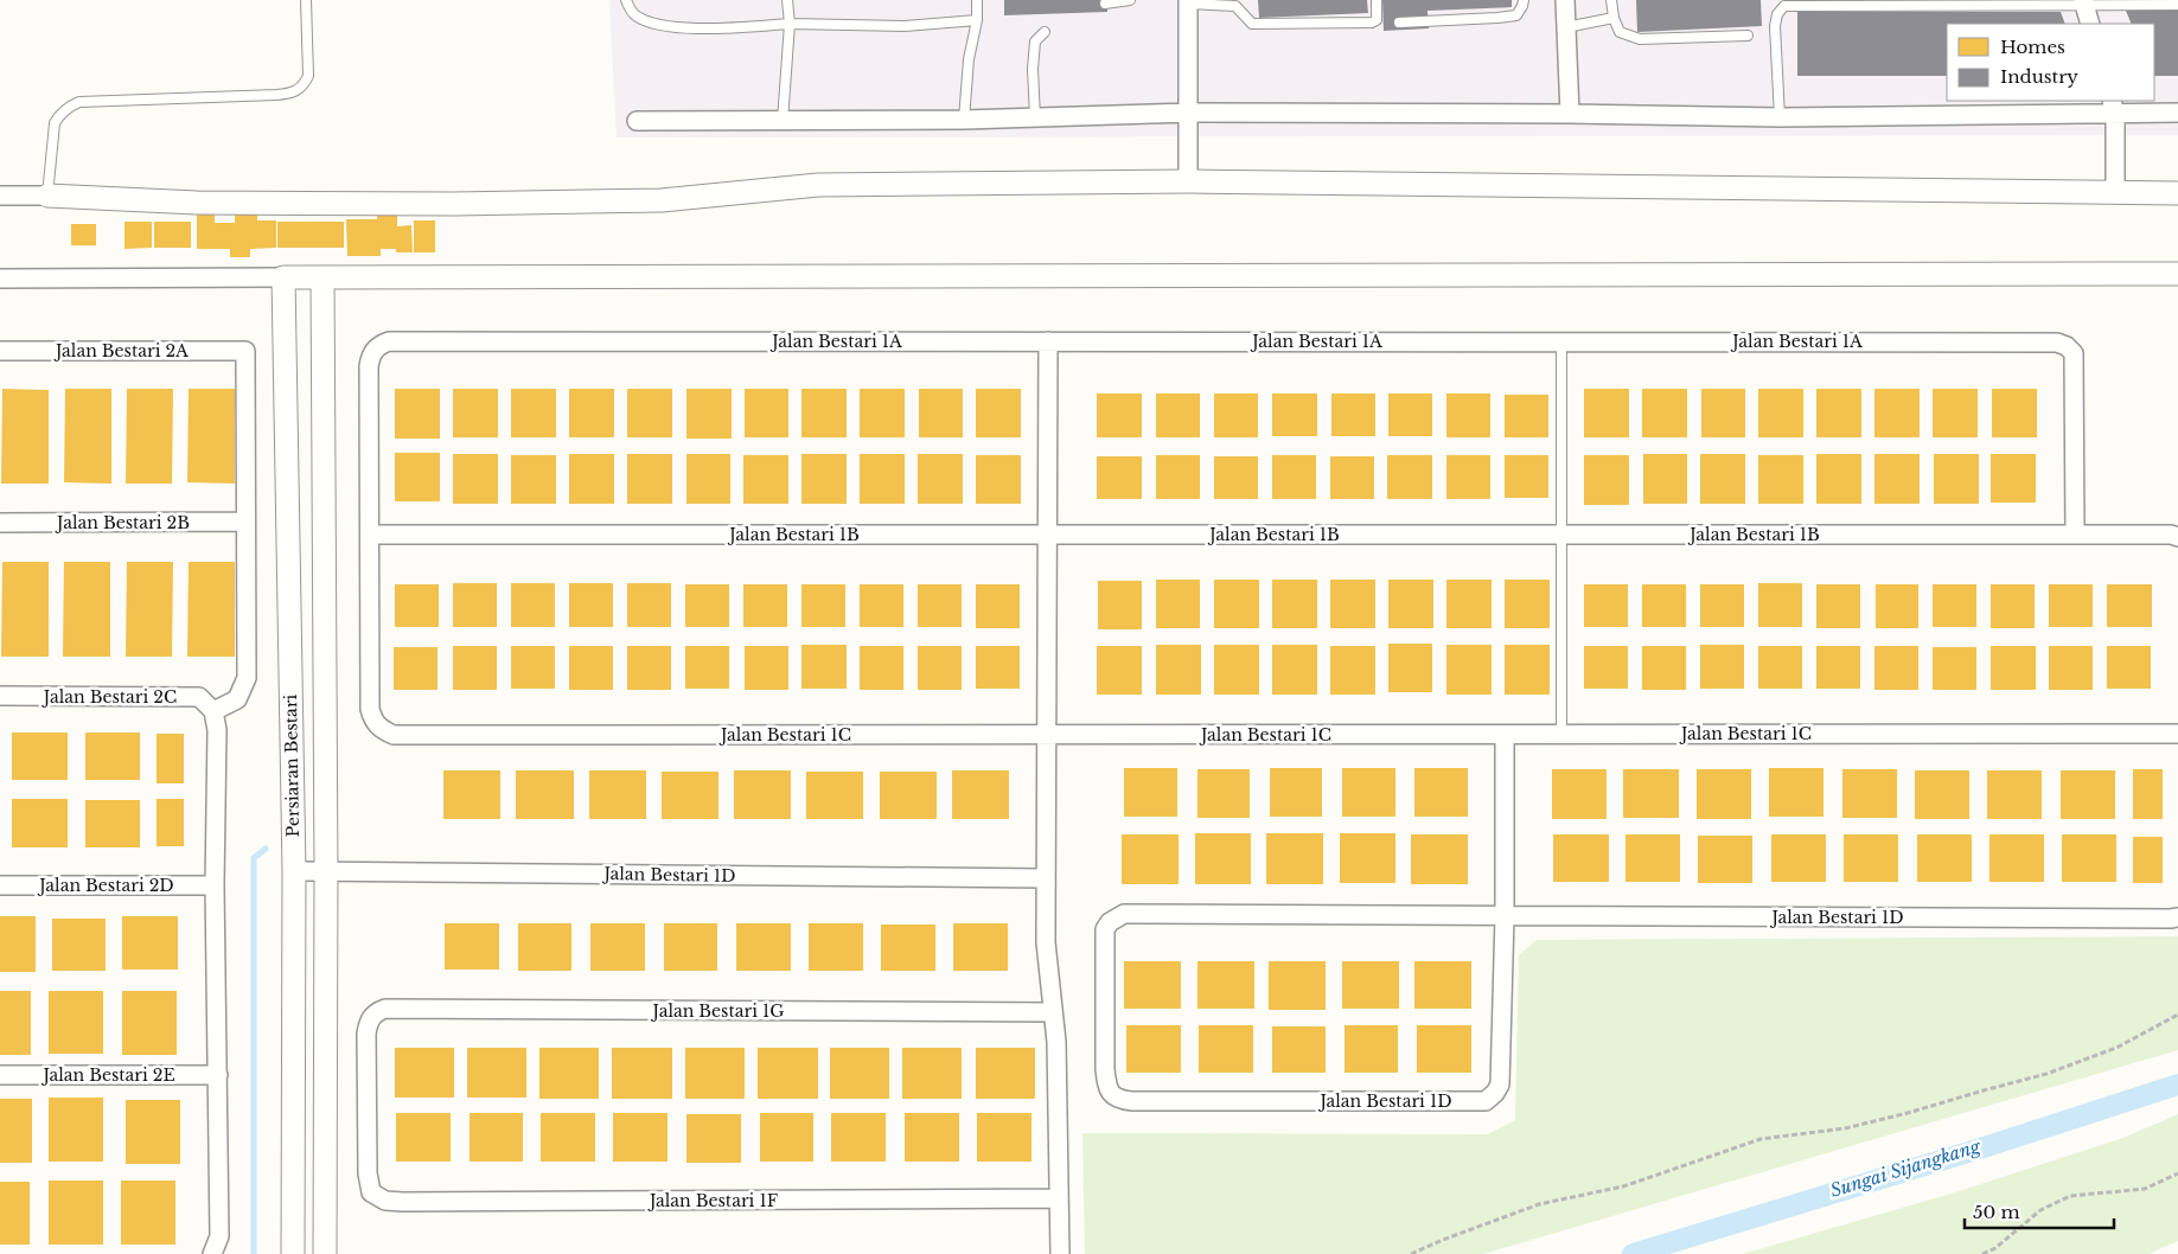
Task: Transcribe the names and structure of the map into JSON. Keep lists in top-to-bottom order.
{
  "streets": {
    "street": [
      "Jalan Bestari 1A",
      "Jalan Bestari 2A",
      "Jalan Bestari 2B",
      "Jalan Bestari 1B",
      "Jalan Bestari 2C",
      "Jalan Bestari 1C",
      "Persiaran Bestari",
      "Jalan Bestari 1D",
      "Jalan Bestari 2D",
      "Jalan Bestari 1G",
      "Jalan Bestari 2E",
      "Jalan Bestari 1F"
    ]
  },
  "crossings": [
    ["Jalan Bestari 1A", "Jalan Bestari 1B"],
    ["Jalan Bestari 1A", "Jalan Bestari 1C"],
    ["Jalan Bestari 2A", "Jalan Bestari 2B"],
    ["Jalan Bestari 1B", "Jalan Bestari 1C"],
    ["Persiaran Bestari", "Jalan Bestari 1D"],
    ["Jalan Bestari 1G", "Jalan Bestari 1F"]
  ],
  "water": ["Sungai Sijangkang"],
  "legend": ["Homes", "Industry"],
  "scale_bar": "50 m"
}
